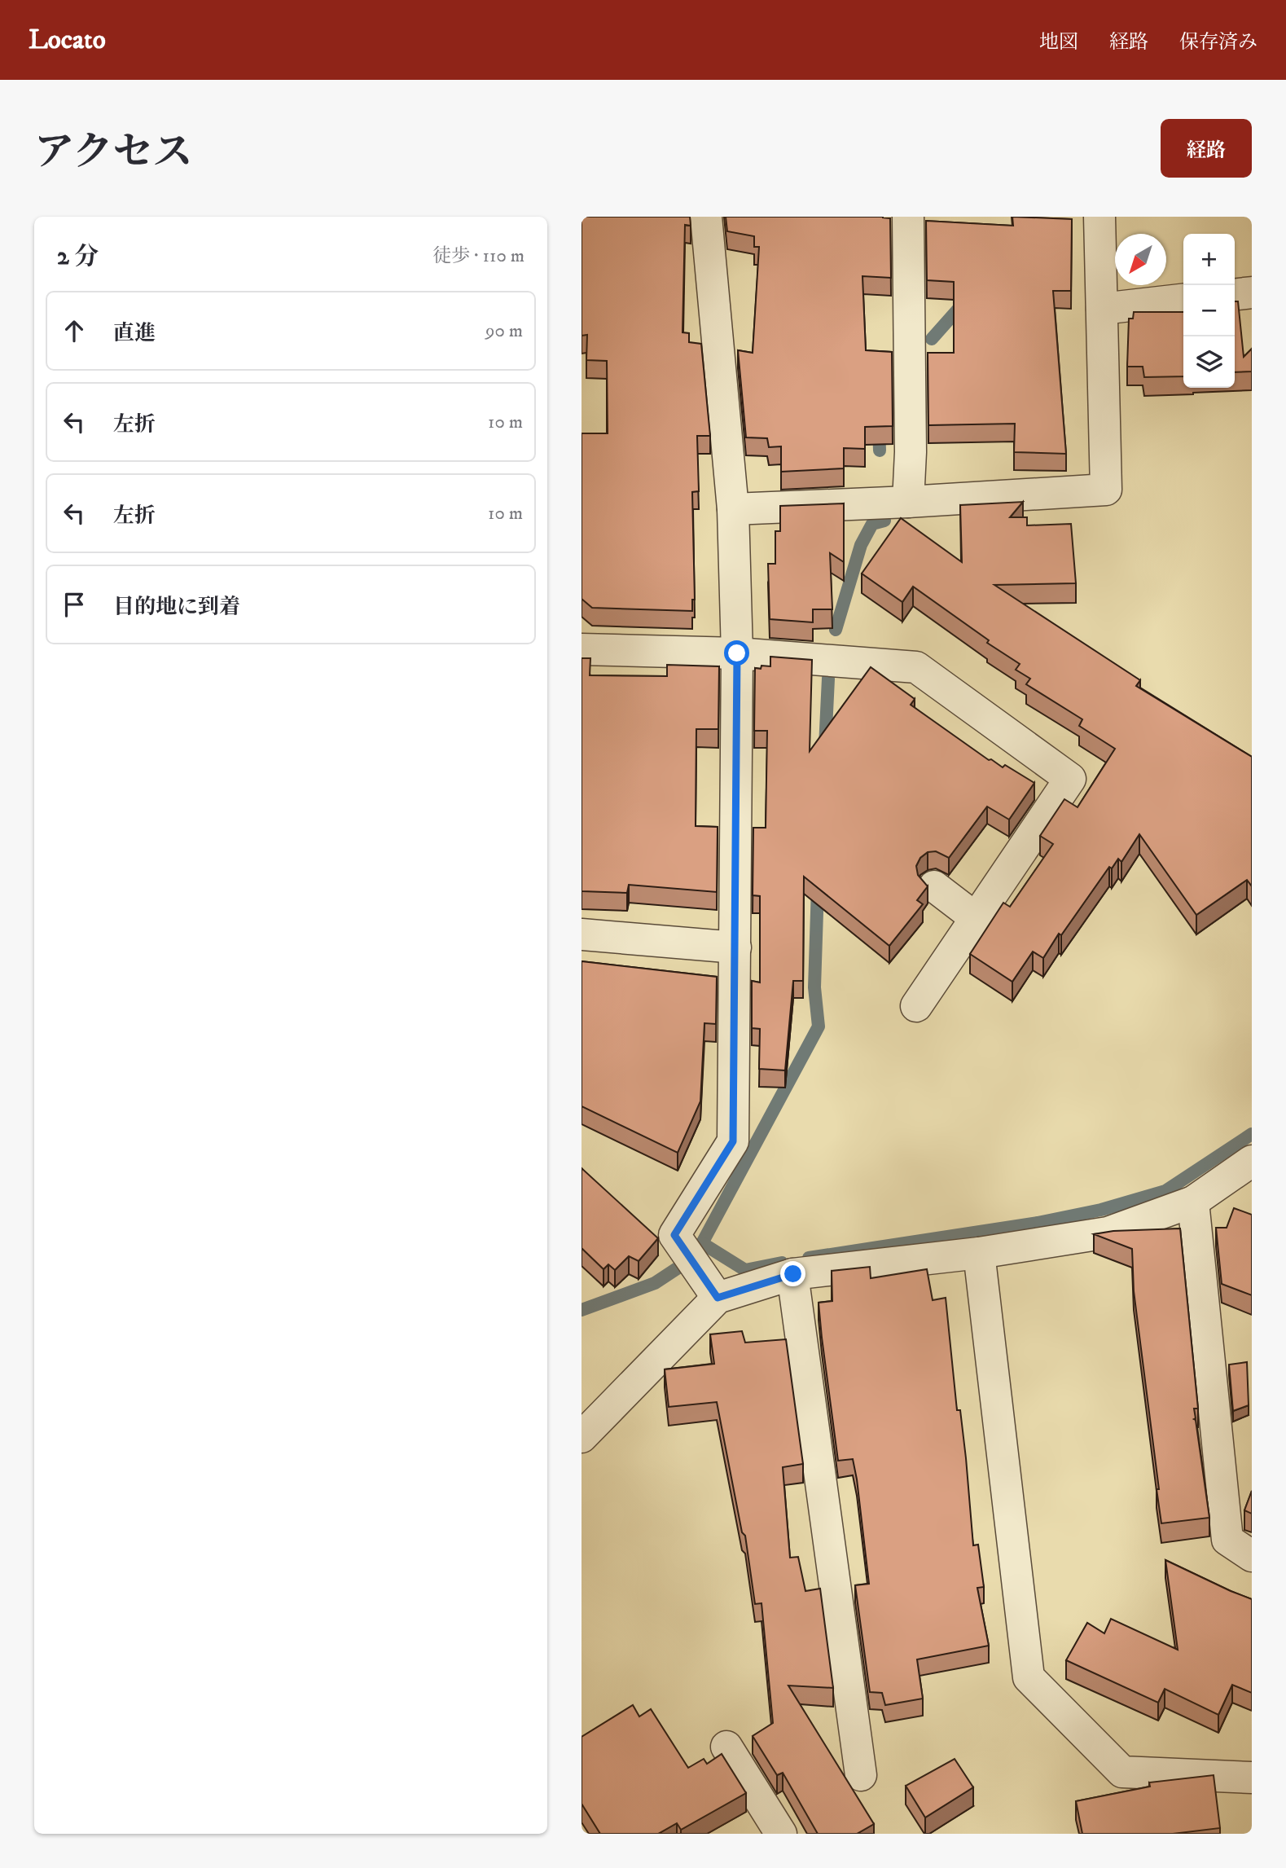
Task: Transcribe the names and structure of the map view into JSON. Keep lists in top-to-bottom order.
{
  "north": "bottom left",
  "page": {
    "header": "Locato",
    "nav": ["地図", "経路", "保存済み"],
    "title": "アクセス",
    "buttons": "経路",
    "heading": ["2 分", "徒歩 · 110 m"],
    "map_buttons": ["+", "−"],
    "list": [
      ["直進", "90 m"],
      ["左折", "10 m"],
      ["左折", "10 m"],
      "目的地に到着"
    ]
  }
}
